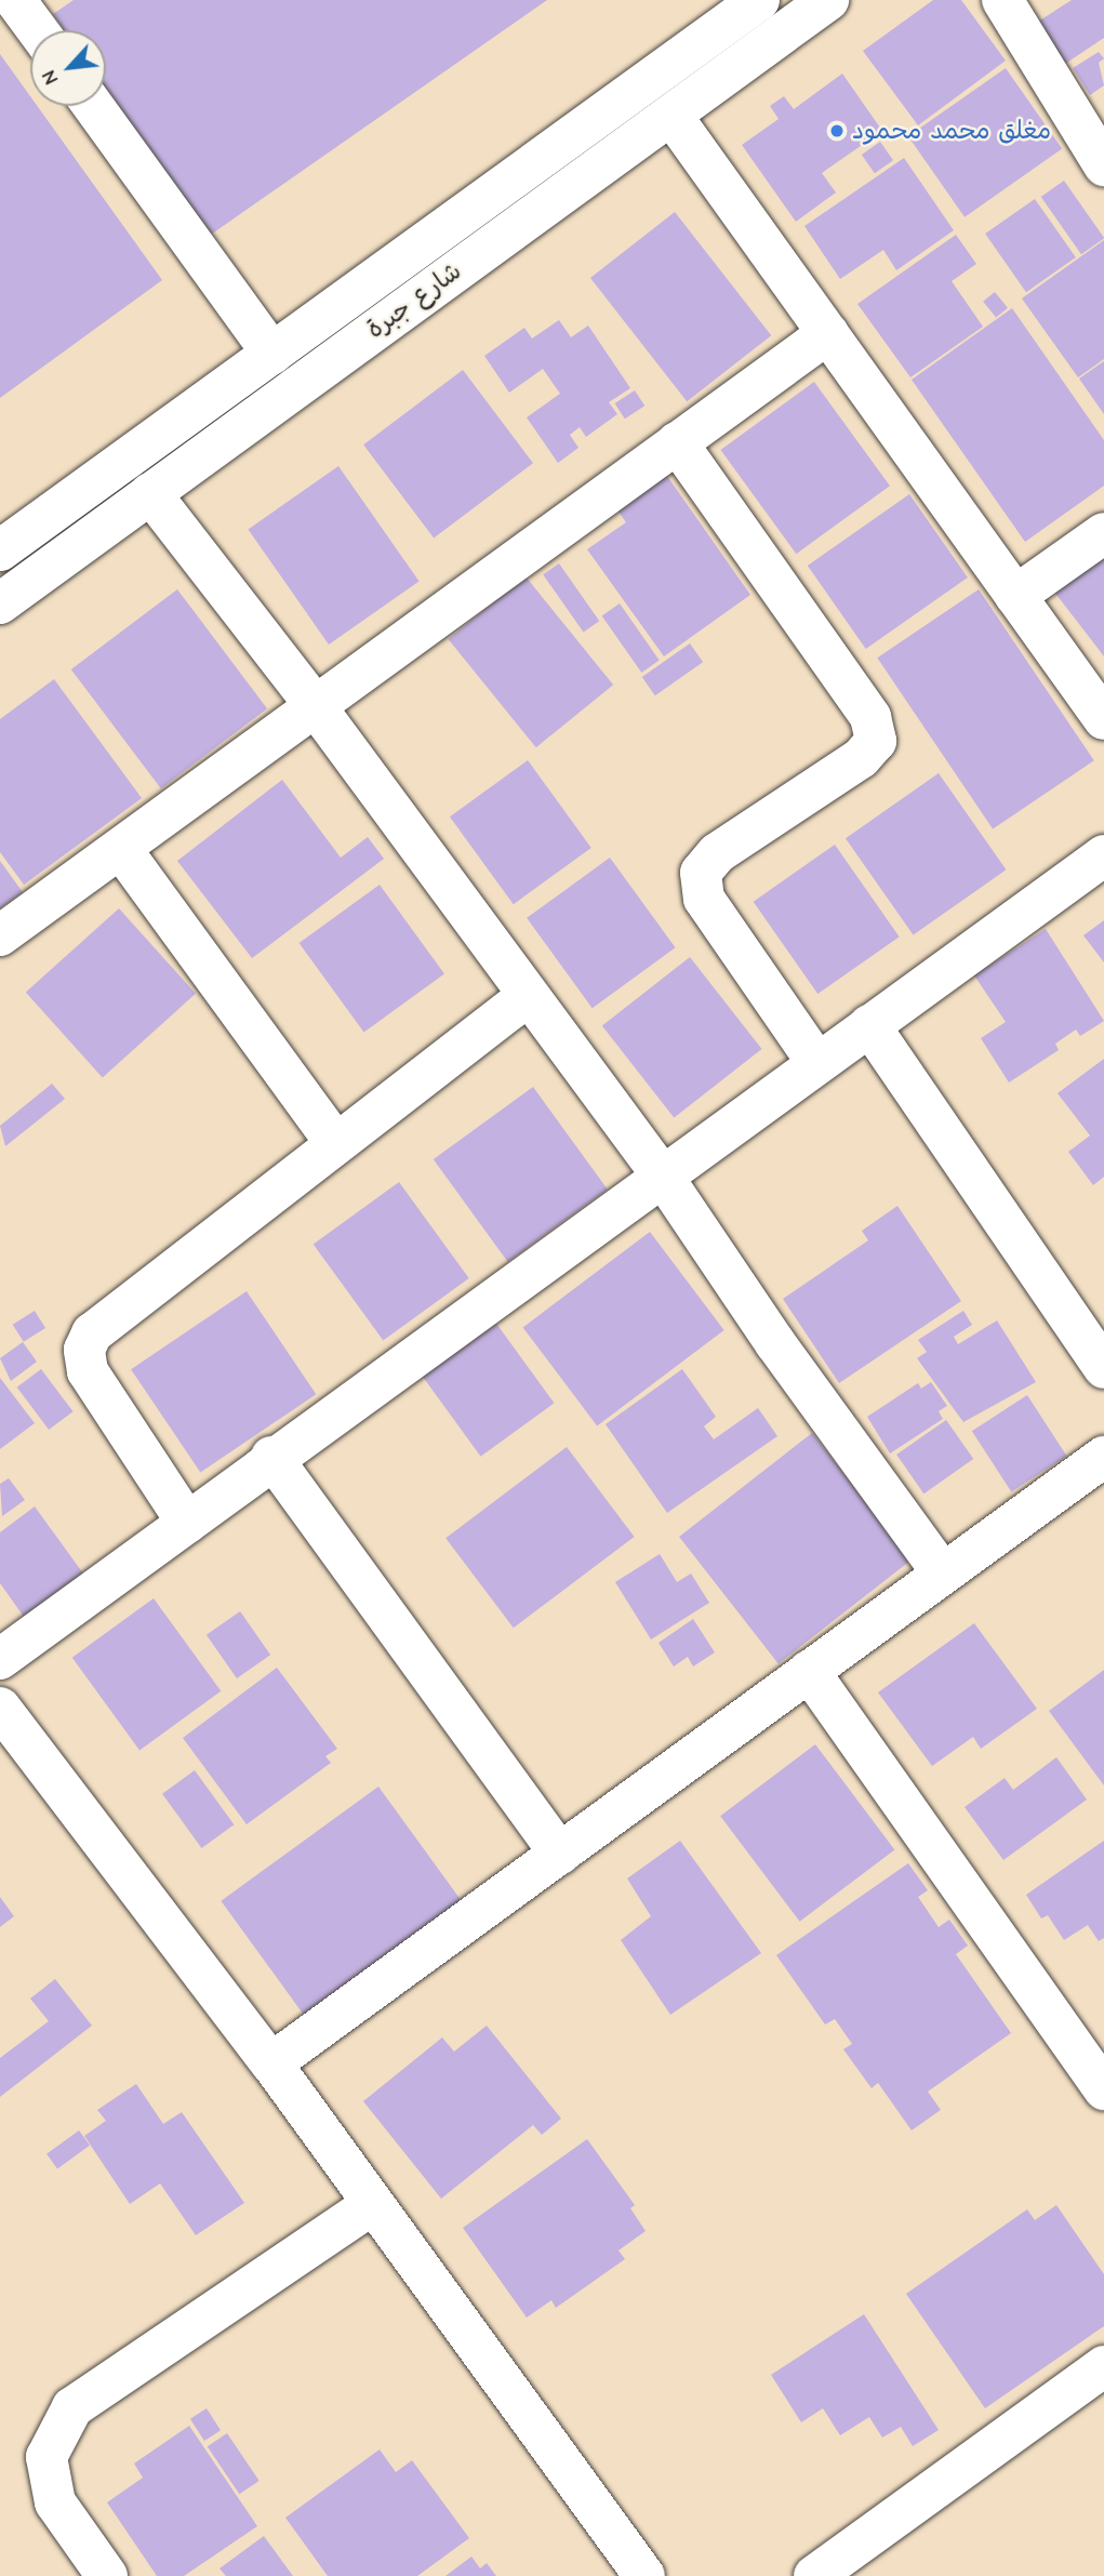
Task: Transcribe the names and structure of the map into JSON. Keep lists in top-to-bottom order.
{
  "streets": {
    "street": ["شارع جبرة"]
  },
  "places": ["مغلق محمد محمود"],
  "north": "bottom left"
}
